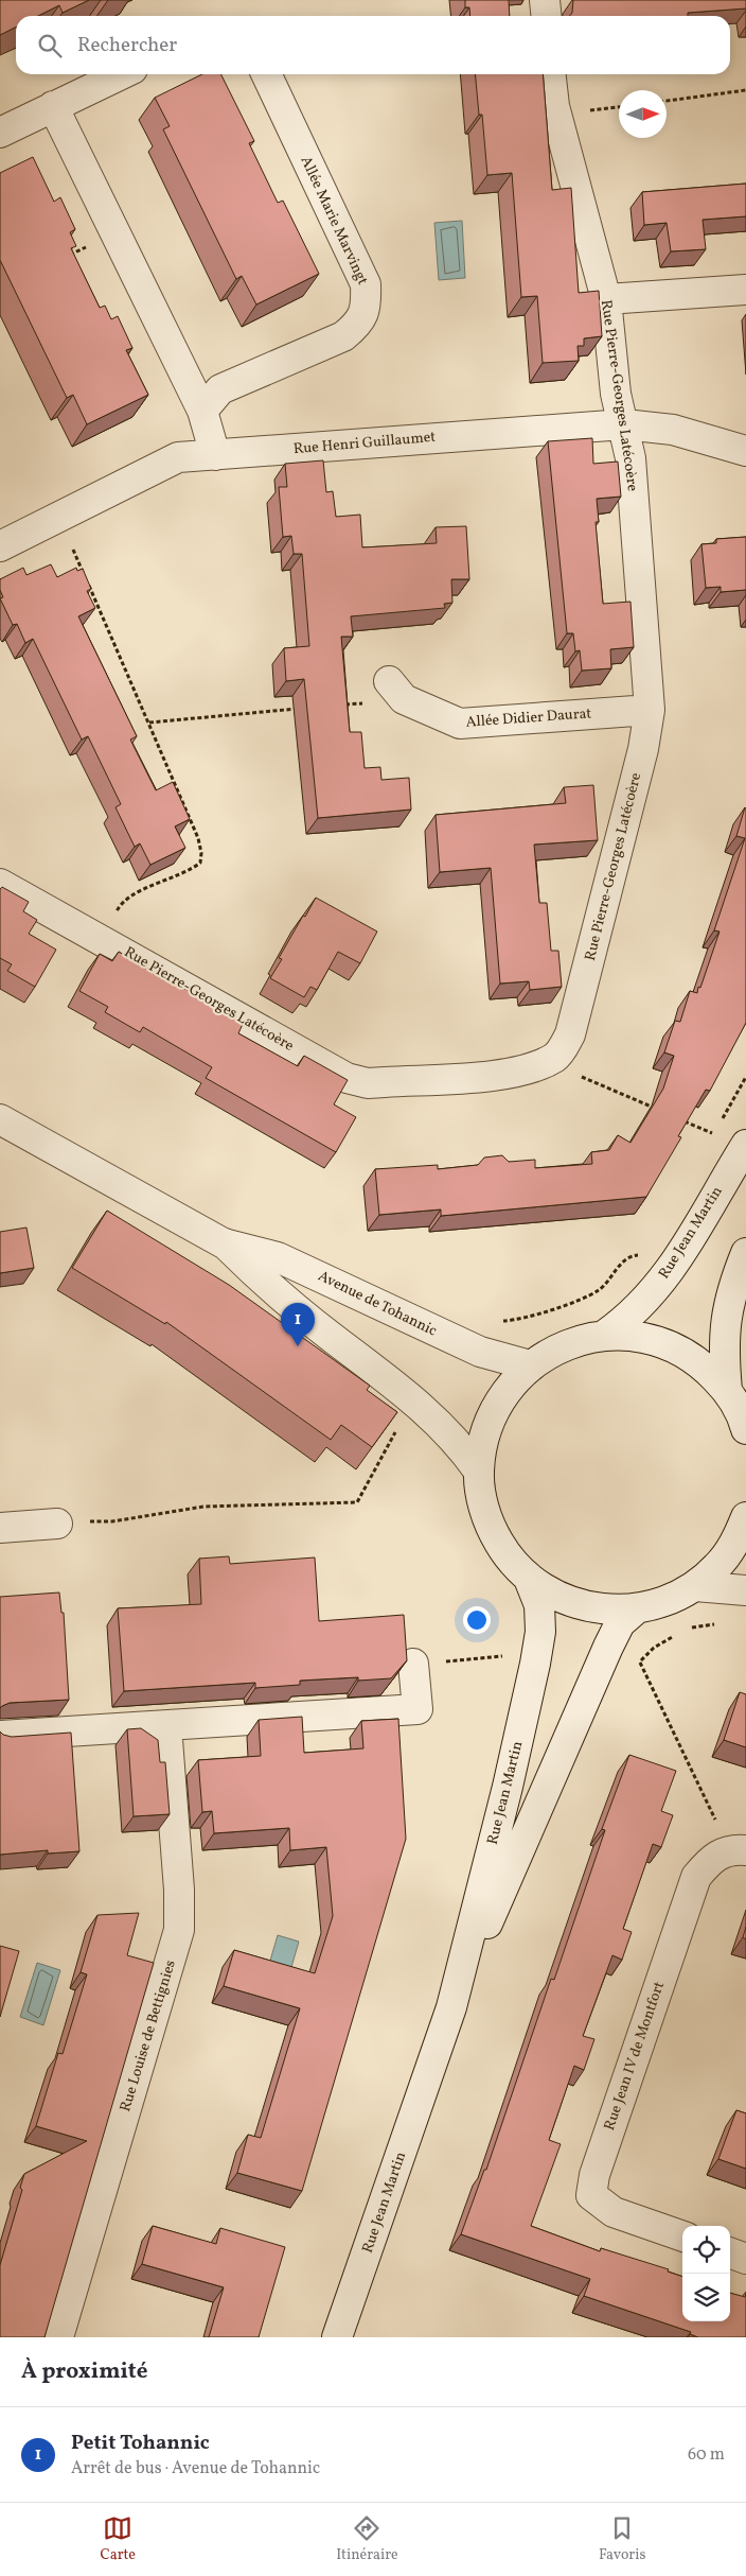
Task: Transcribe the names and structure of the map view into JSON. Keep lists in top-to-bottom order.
{
  "streets": {
    "street": [
      "Allée Marie Marvingt",
      "Rue Pierre-Georges Latécoère",
      "Rue Henri Guillaumet",
      "Allée Didier Daurat",
      "Rue Jean Martin",
      "Avenue de Tohannic",
      "Rue Louise de Bettignies",
      "Rue Jean IV de Montfort"
    ]
  },
  "crossings": [
    ["Rue Pierre-Georges Latécoère", "Rue Henri Guillaumet"],
    ["Rue Pierre-Georges Latécoère", "Allée Didier Daurat"]
  ],
  "north": "right",
  "page": {
    "search": "Rechercher",
    "pins": "1",
    "heading": "À proximité",
    "list": [
      {
        "mark": "1",
        "name": "Petit Tohannic",
        "note": "Arrêt de bus · Avenue de Tohannic",
        "value": "60 m"
      }
    ],
    "nav": ["Carte", "Itinéraire", "Favoris"]
  }
}
